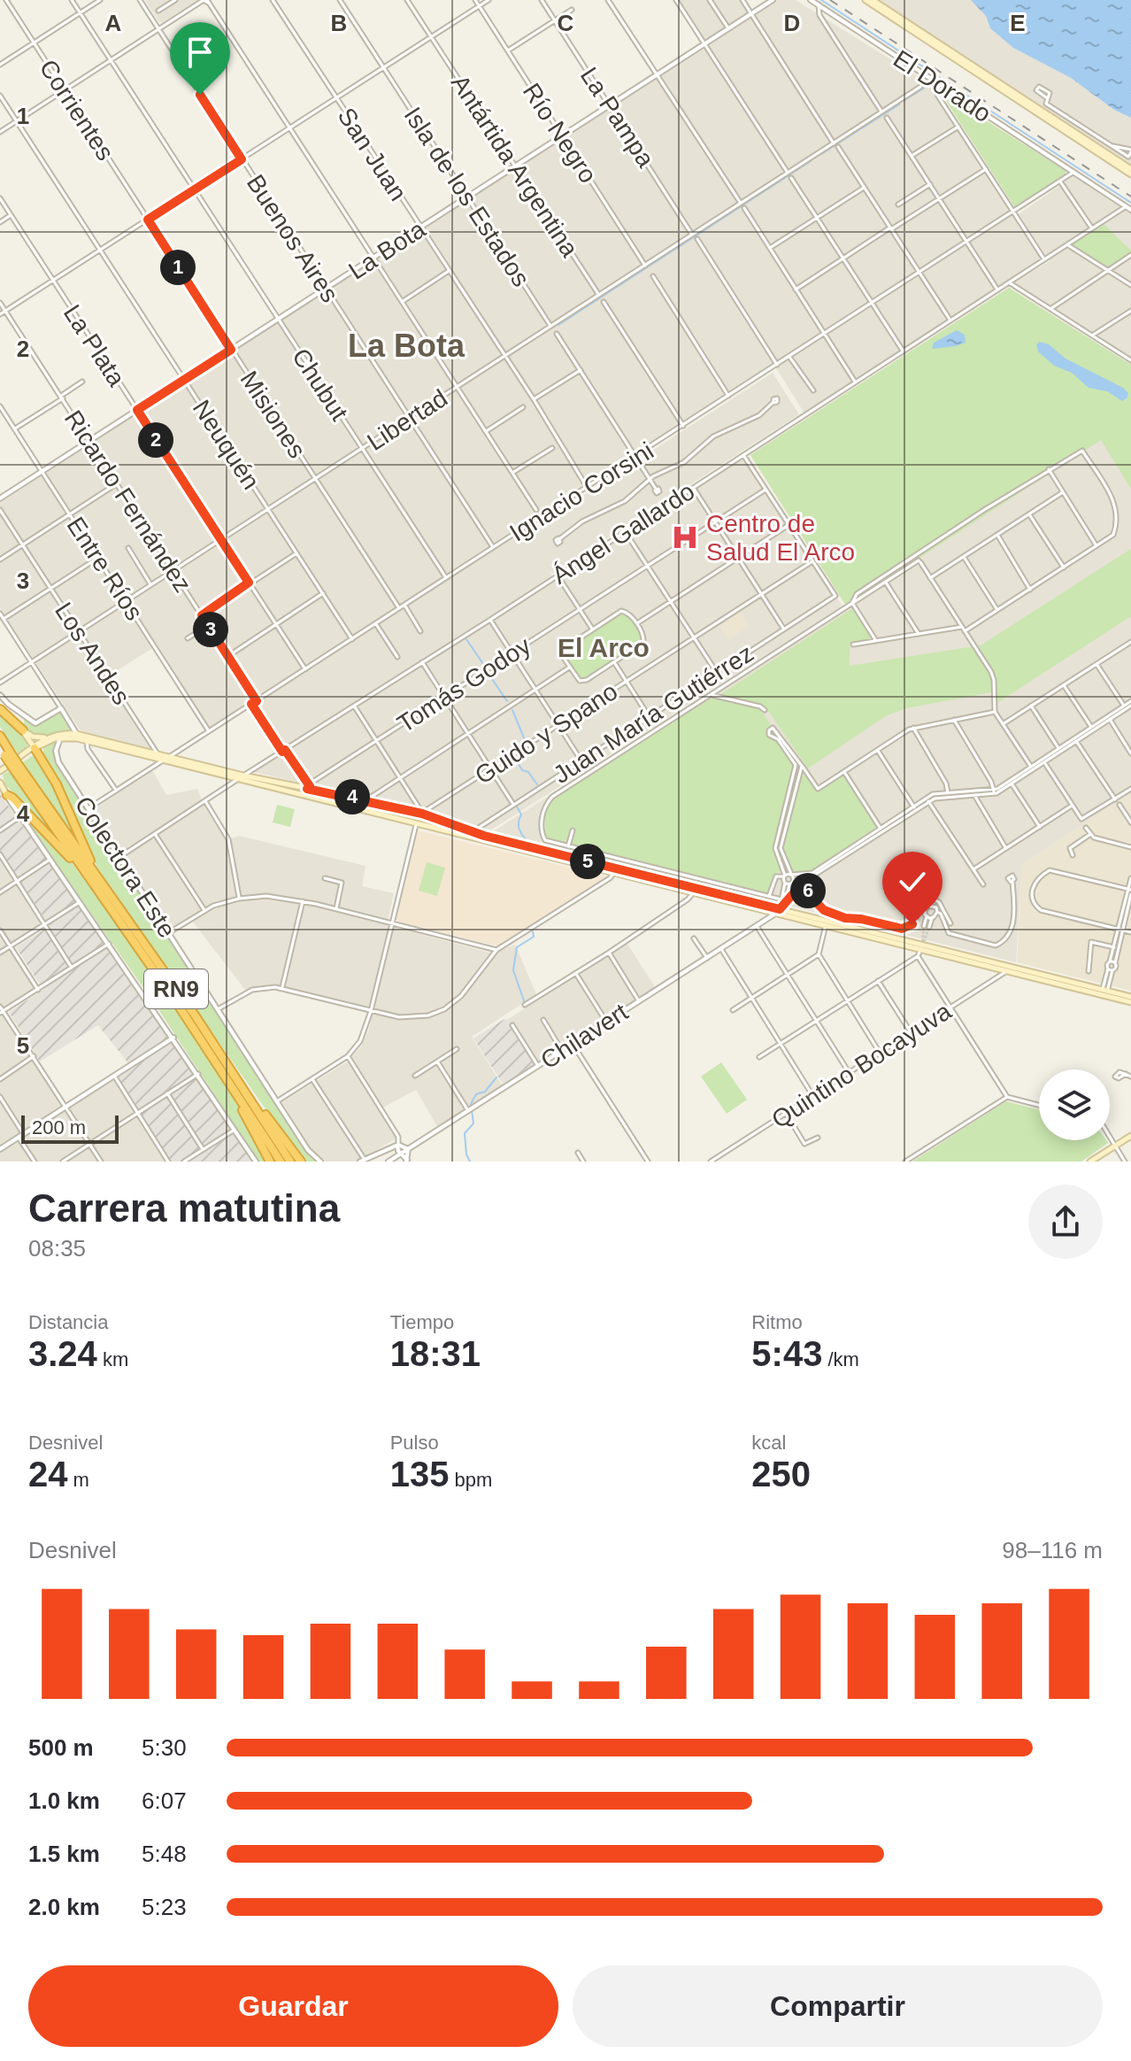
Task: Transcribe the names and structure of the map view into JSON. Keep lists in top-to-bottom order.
{
  "streets": {
    "highway": ["RN9"],
    "street": [
      "El Dorado",
      "Corrientes",
      "La Pampa",
      "Río Negro",
      "San Juan",
      "Antártida Argentina",
      "Isla de los Estados",
      "Buenos Aires",
      "La Bota",
      "La Plata",
      "Chubut",
      "Misiones",
      "Libertad",
      "Neuquén",
      "Ignacio Corsini",
      "Ricardo Fernández",
      "Ángel Gallardo",
      "Entre Ríos",
      "Los Andes",
      "Tomás Godoy",
      "Juan María Gutiérrez",
      "Guido y Spano",
      "Colectora Este",
      "Chilavert",
      "Quintino Bocayuva"
    ]
  },
  "crossings": [
    ["El Dorado", "Ignacio Corsini"],
    ["El Dorado", "Ángel Gallardo"],
    ["Corrientes", "Misiones"],
    ["La Pampa", "La Bota"],
    ["La Pampa", "Libertad"],
    ["Río Negro", "La Bota"],
    ["Río Negro", "Libertad"],
    ["San Juan", "La Bota"],
    ["San Juan", "Libertad"],
    ["San Juan", "Ignacio Corsini"],
    ["Antártida Argentina", "La Bota"],
    ["Antártida Argentina", "Libertad"],
    ["Isla de los Estados", "La Bota"],
    ["Isla de los Estados", "Libertad"],
    ["Buenos Aires", "La Bota"],
    ["Buenos Aires", "Libertad"],
    ["Buenos Aires", "Ignacio Corsini"],
    ["La Bota", "La Plata"],
    ["La Bota", "Chubut"],
    ["La Bota", "Misiones"],
    ["La Bota", "Neuquén"],
    ["La Bota", "Ricardo Fernández"],
    ["La Bota", "Entre Ríos"],
    ["La Plata", "Libertad"],
    ["La Plata", "Ignacio Corsini"],
    ["Chubut", "Libertad"],
    ["Chubut", "Ignacio Corsini"],
    ["Misiones", "Libertad"],
    ["Misiones", "Ignacio Corsini"],
    ["Libertad", "Neuquén"],
    ["Libertad", "Ricardo Fernández"],
    ["Libertad", "Entre Ríos"],
    ["Libertad", "Los Andes"],
    ["Neuquén", "Ignacio Corsini"],
    ["Ignacio Corsini", "Ricardo Fernández"],
    ["Ignacio Corsini", "Entre Ríos"],
    ["Ignacio Corsini", "Colectora Este"],
    ["Ángel Gallardo", "Colectora Este"],
    ["Juan María Gutiérrez", "Guido y Spano"]
  ],
  "districts": ["La Bota", "El Arco"],
  "places": {
    "hospital": ["Centro de Salud El Arco"]
  },
  "scale_bar": "200 m",
  "page": {
    "pins": [
      "1",
      "2",
      "3",
      "4",
      "5",
      "6"
    ],
    "scale": "200 m",
    "heading": ["Carrera matutina", "08:35"],
    "stats": [
      ["Distancia", "3.24 km"],
      ["Tiempo", "18:31"],
      ["Ritmo", "5:43 /km"],
      ["Desnivel", "24 m"],
      ["Pulso", "135 bpm"],
      ["kcal", "250"]
    ],
    "chart": ["Desnivel", "98–116 m"],
    "list": [
      {
        "name": "500 m",
        "note": "5:30"
      },
      {
        "name": "1.0 km",
        "note": "6:07"
      },
      {
        "name": "1.5 km",
        "note": "5:48"
      },
      {
        "name": "2.0 km",
        "note": "5:23"
      }
    ],
    "buttons": ["Guardar", "Compartir"]
  },
  "grid": {
    "columns": [
      "A",
      "B",
      "C",
      "D",
      "E"
    ],
    "rows": [
      "1",
      "2",
      "3",
      "4",
      "5"
    ]
  }
}
